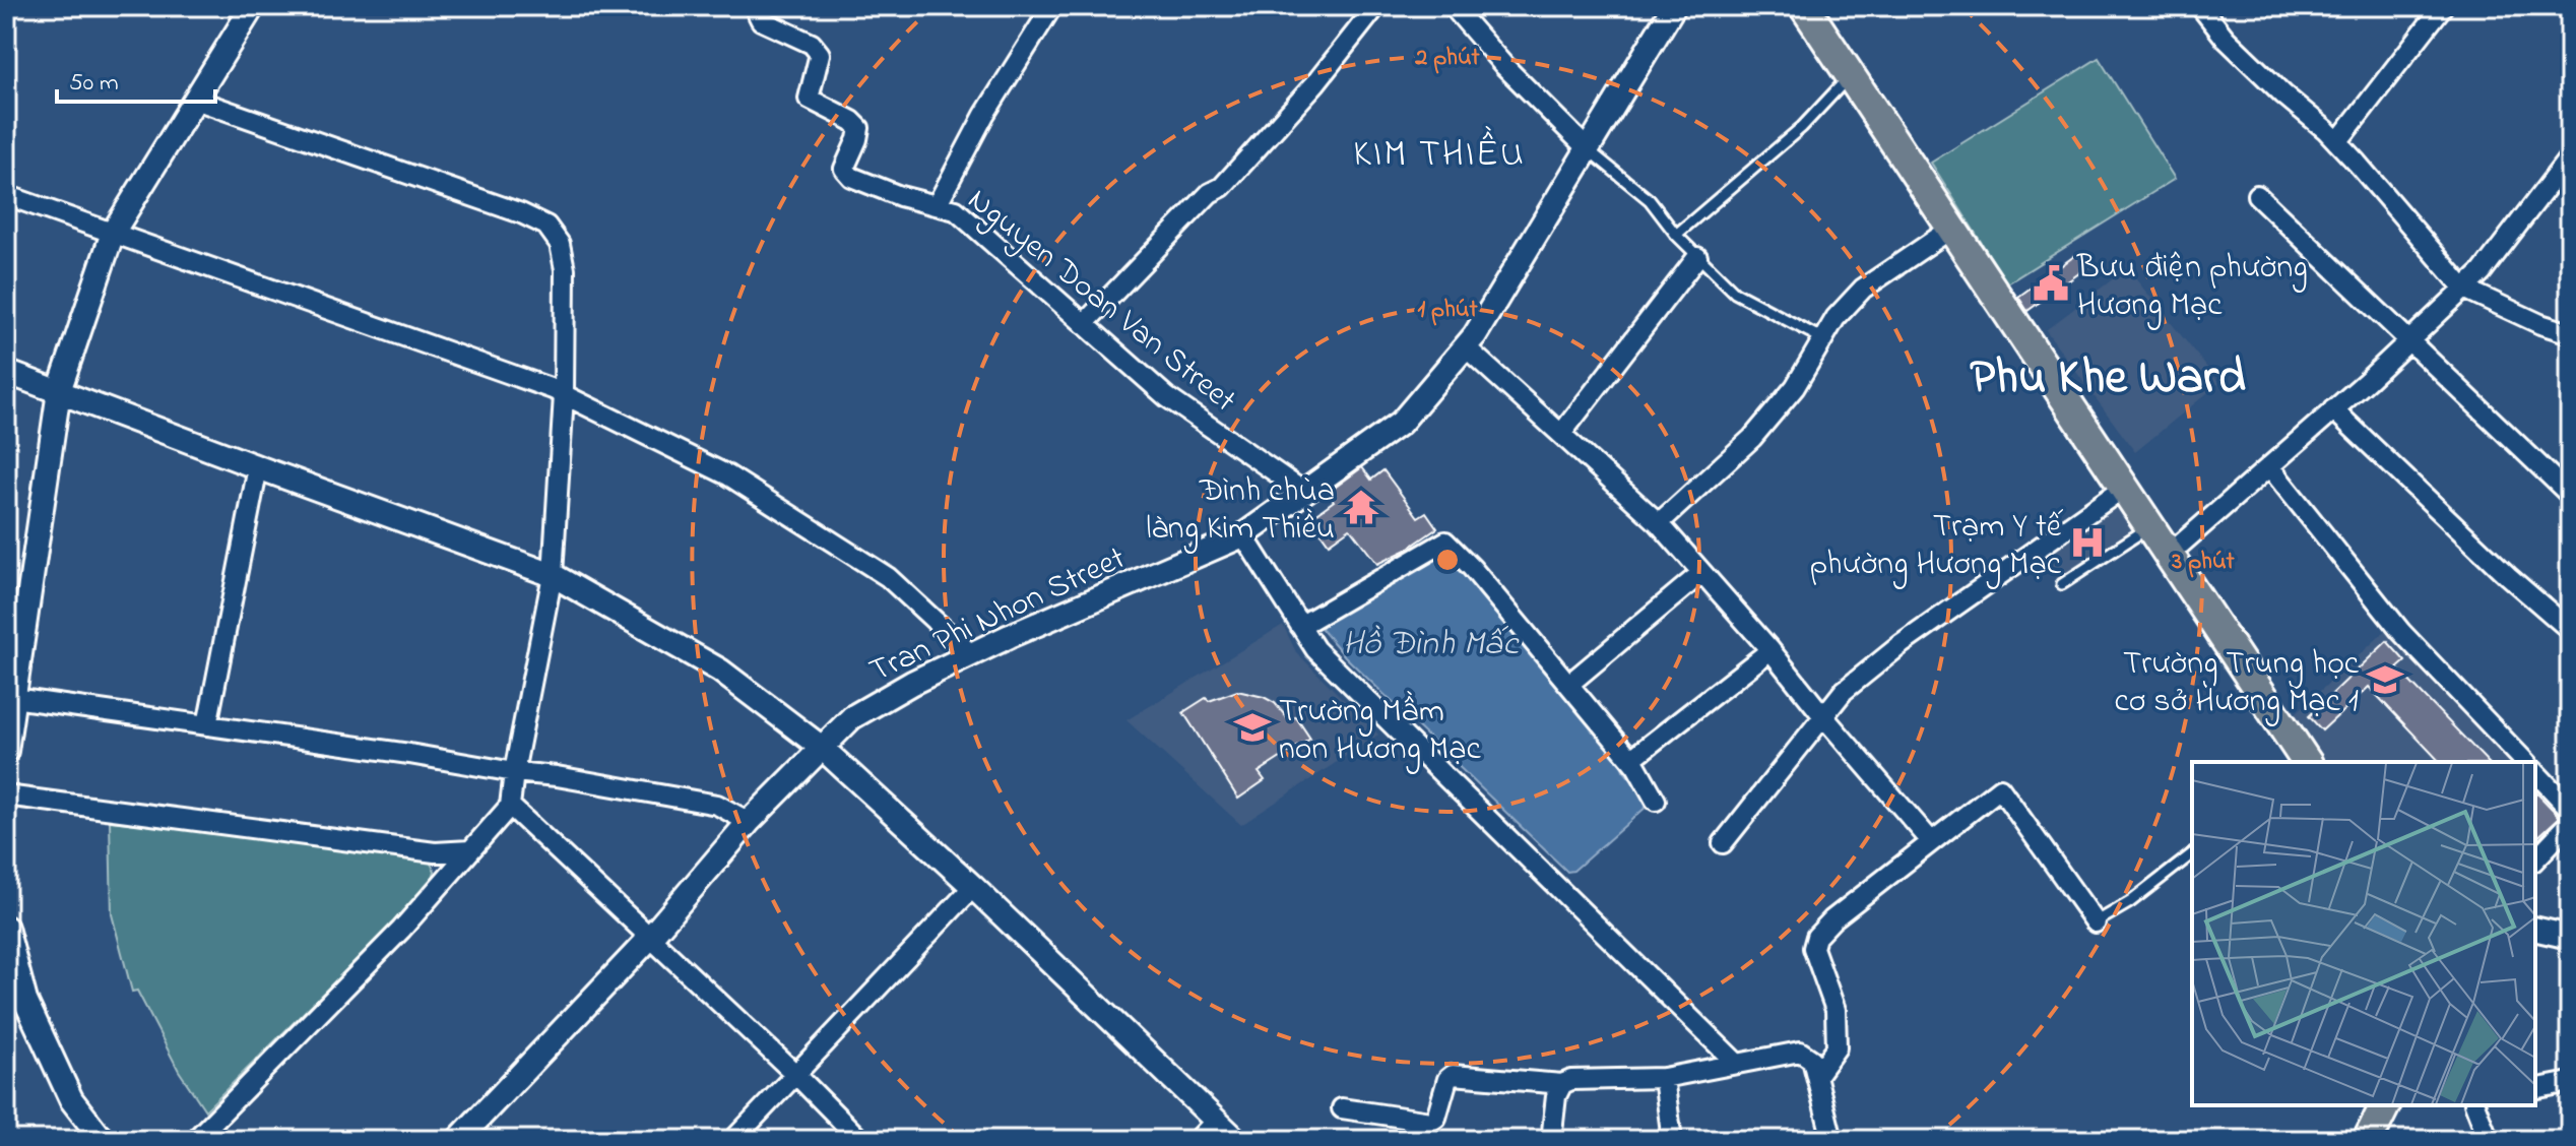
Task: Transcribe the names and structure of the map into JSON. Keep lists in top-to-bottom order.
{
  "streets": {
    "street": ["Nguyen Doan Van Street", "Tran Phi Nhon Street"]
  },
  "crossings": [
    ["Nguyen Doan Van Street", "Tran Phi Nhon Street"]
  ],
  "districts": ["KIM THIỀU", "Phu Khe Ward"],
  "water": ["Hồ Đình Mấc"],
  "places": {
    "public building": ["Bưu điện phường Hương Mạc"],
    "temple": ["Đình chùa làng Kim Thiều"],
    "hospital": ["Trạm Y tế phường Hương Mạc"],
    "school or university": ["Trường Trung học cơ sở Hương Mạc 1", "Trường Mầm non Hương Mạc"]
  },
  "scale_bar": "50 m",
  "rings": ["2 phút", "1 phút", "3 phút"]
}
